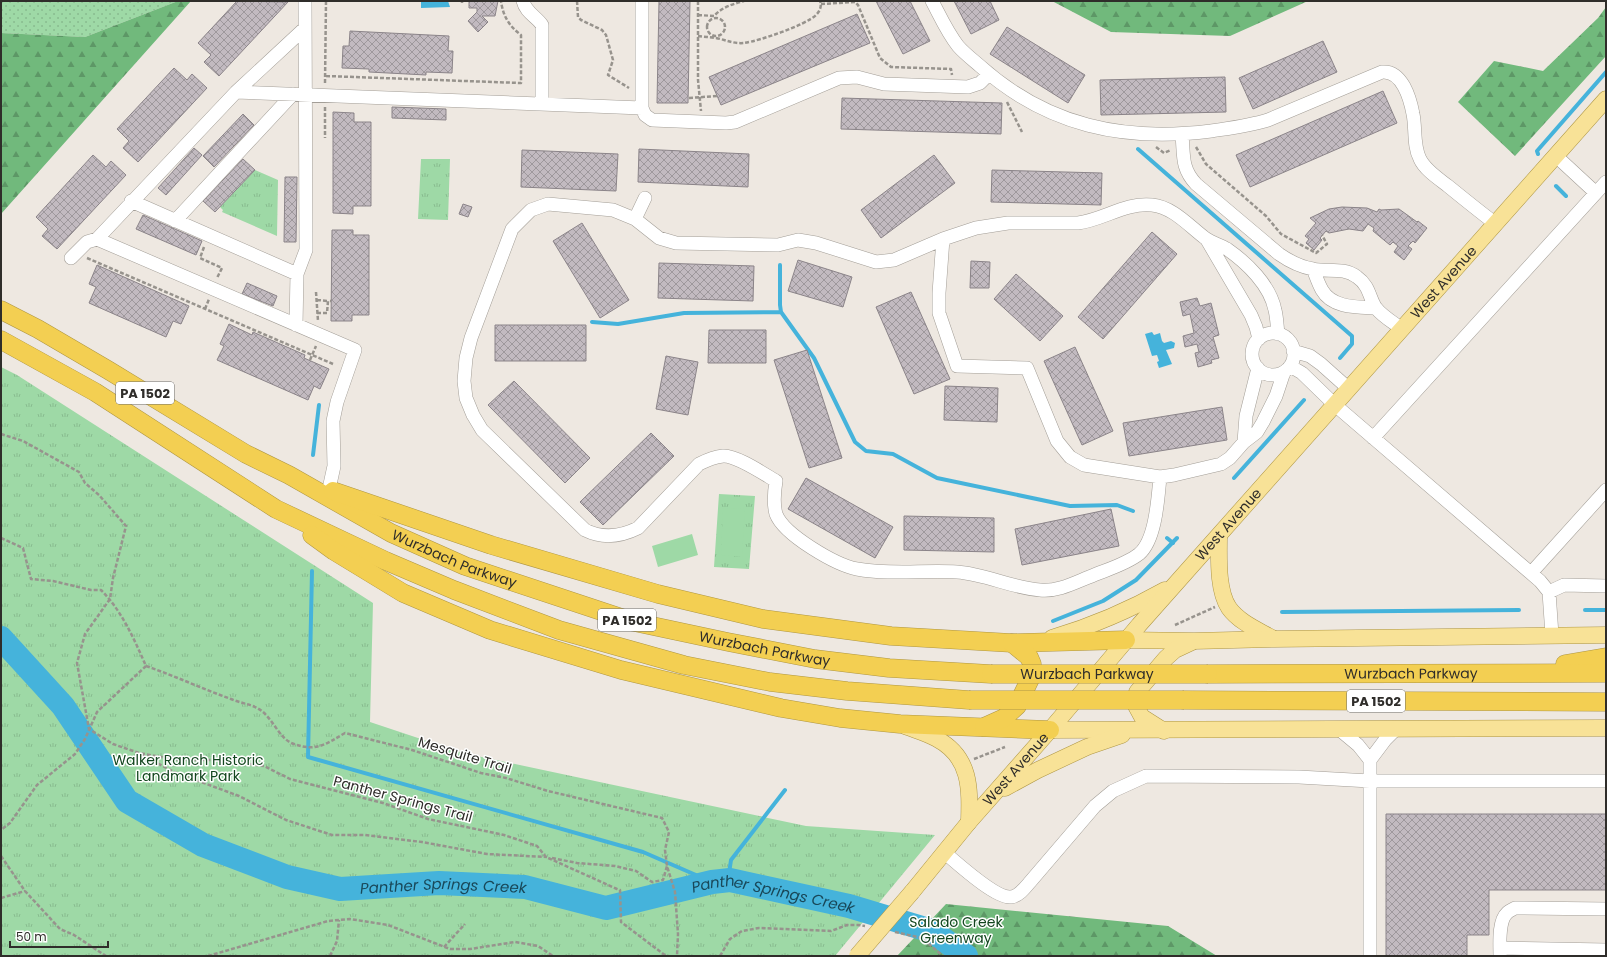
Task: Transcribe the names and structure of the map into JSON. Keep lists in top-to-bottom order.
{
  "streets": {
    "highway": ["PA 1502", "Wurzbach Parkway"],
    "main road": ["West Avenue"],
    "path": ["Mesquite Trail", "Panther Springs Trail"]
  },
  "water": ["Panther Springs Creek"],
  "parks": ["Walker Ranch Historic Landmark Park", "Salado Creek Greenway"],
  "scale_bar": "50 m"
}
